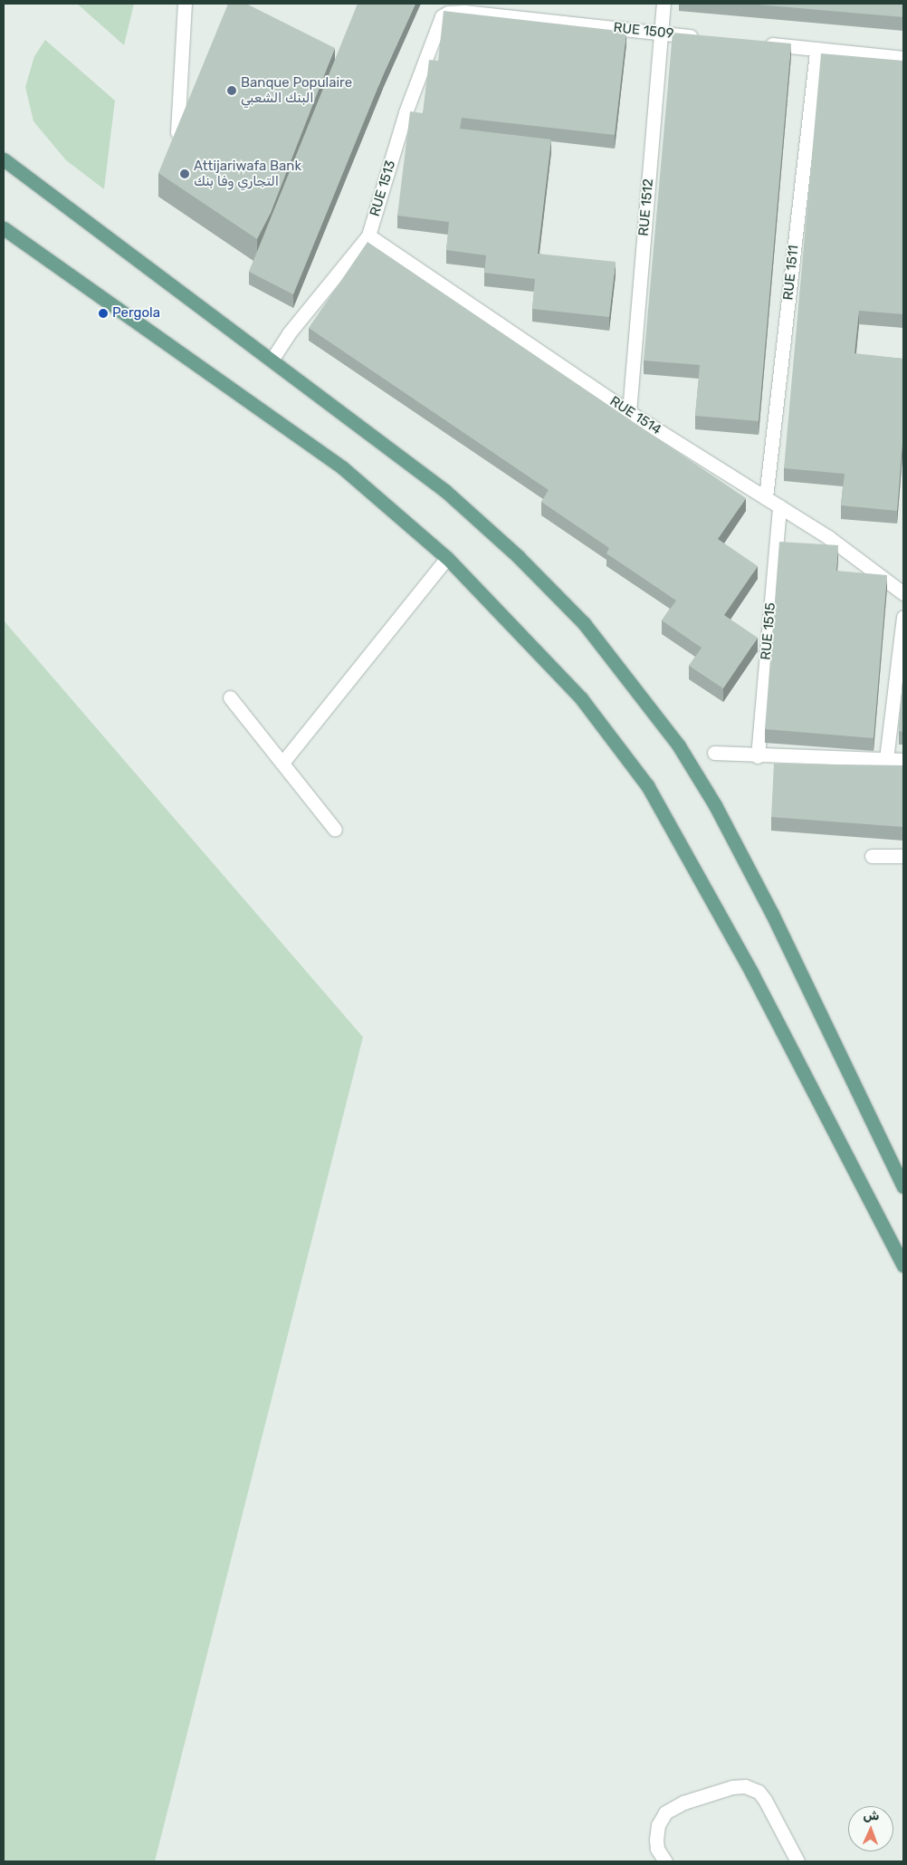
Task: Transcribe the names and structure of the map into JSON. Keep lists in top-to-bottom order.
{
  "streets": {
    "street": [
      "RUE 1509",
      "RUE 1513",
      "RUE 1512",
      "RUE 1511",
      "RUE 1514",
      "RUE 1515"
    ]
  },
  "crossings": [
    ["RUE 1509", "RUE 1513"],
    ["RUE 1509", "RUE 1512"],
    ["RUE 1513", "RUE 1514"],
    ["RUE 1512", "RUE 1514"],
    ["RUE 1511", "RUE 1514"],
    ["RUE 1514", "RUE 1515"]
  ],
  "places": ["Banque Populaire البنك الشعبي", "Attijariwafa Bank التجاري وفا بنك", "Pergola"],
  "north": "top"
}
